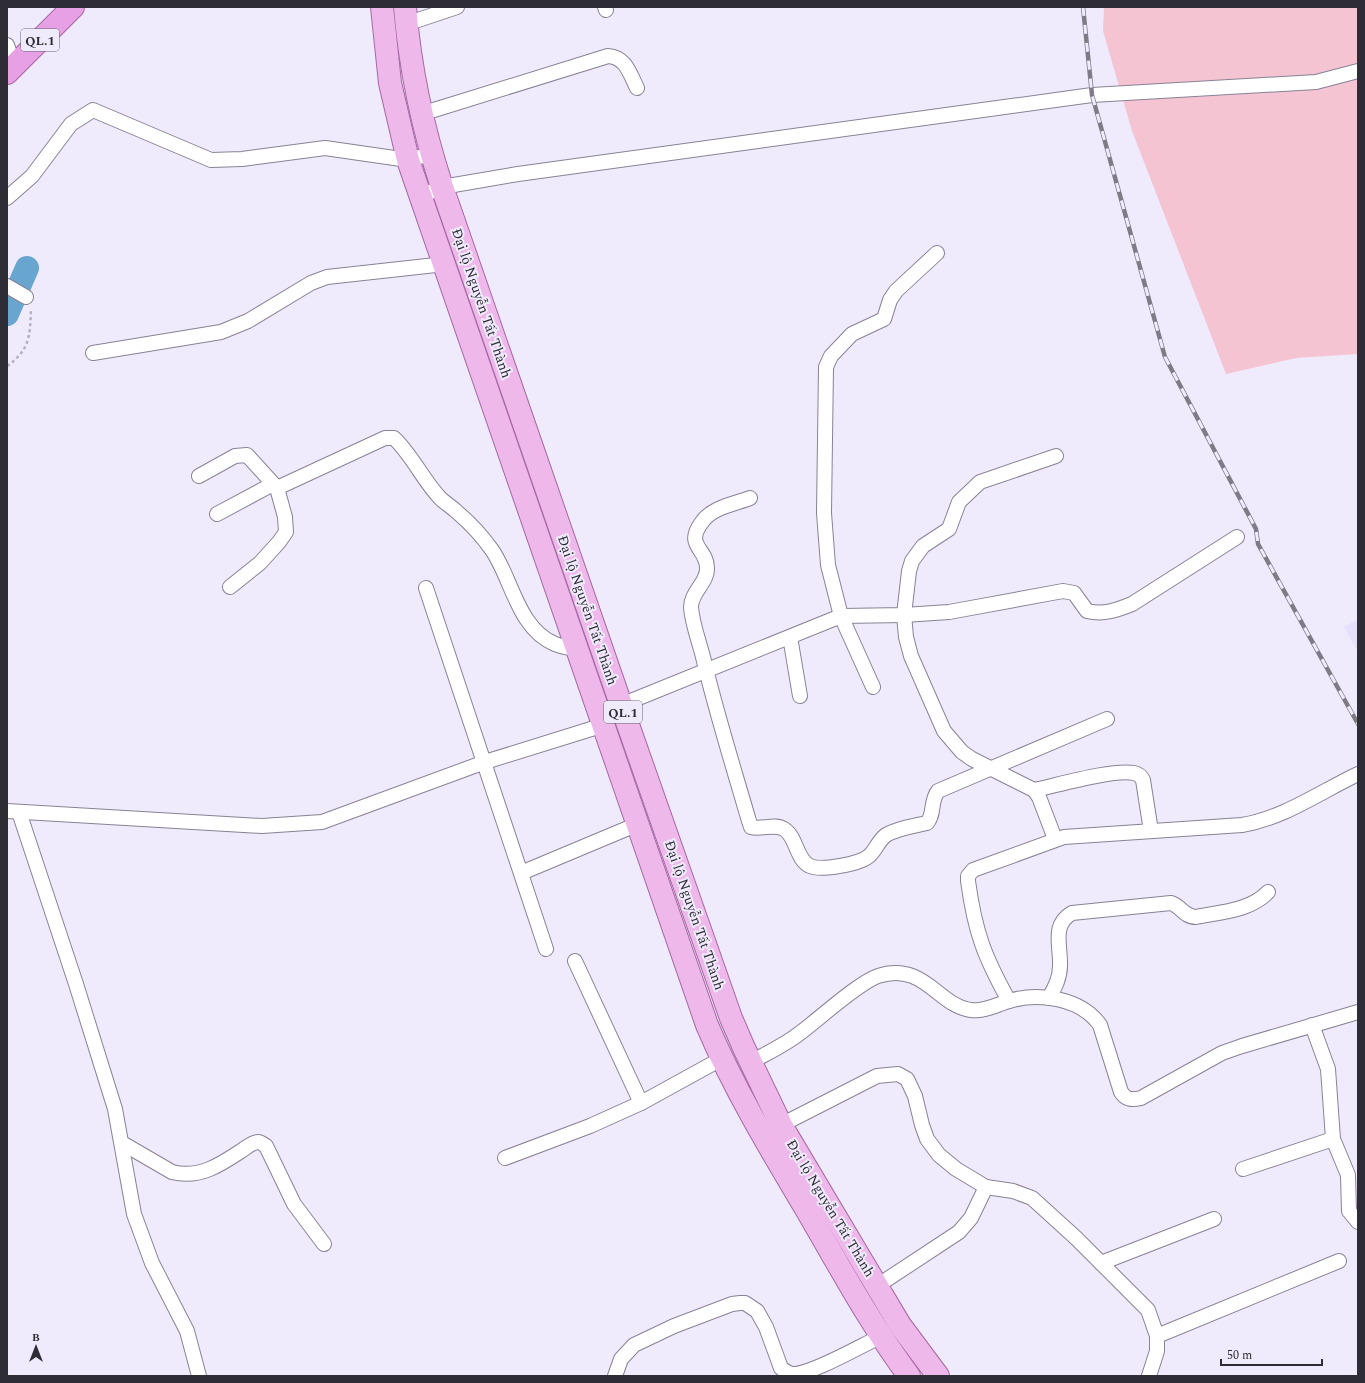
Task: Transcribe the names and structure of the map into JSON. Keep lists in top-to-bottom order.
{
  "streets": {
    "highway": ["QL.1"],
    "main road": ["Đại lộ Nguyễn Tất Thành"]
  },
  "scale_bar": "50 m",
  "north": "top"
}
